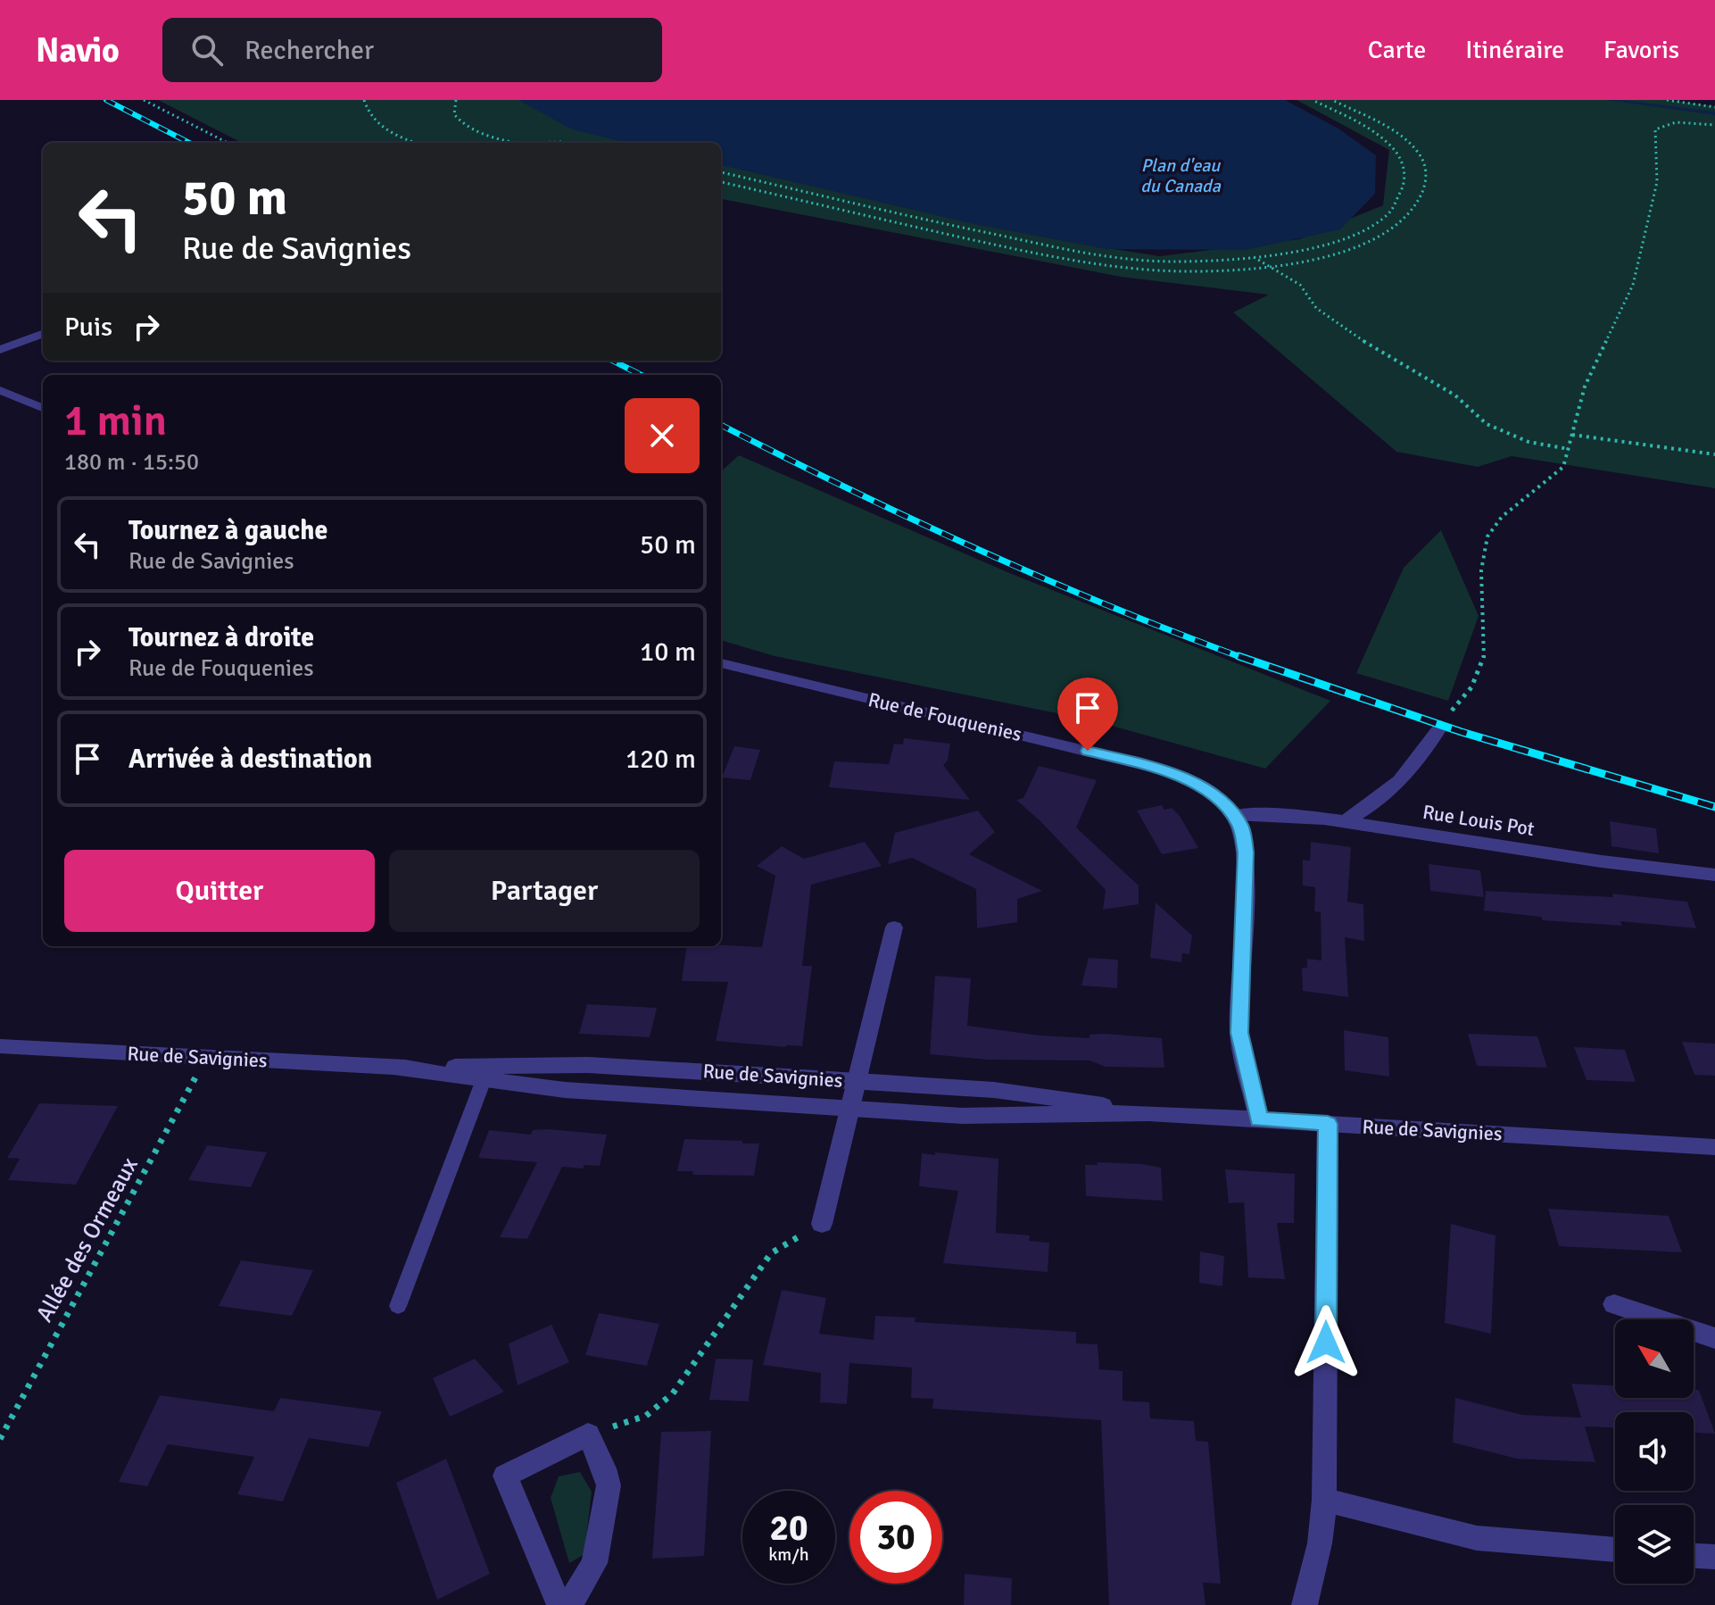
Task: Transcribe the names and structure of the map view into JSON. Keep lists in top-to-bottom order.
{
  "streets": {
    "street": ["Rue de Fouquenies", "Rue Louis Pot", "Rue de Savignies"],
    "path": ["Allée des Ormeaux"]
  },
  "crossings": [
    ["Rue de Fouquenies", "Rue Louis Pot"],
    ["Rue de Savignies", "Allée des Ormeaux"]
  ],
  "water": ["Plan d'eau du Canada"],
  "north": "top left",
  "page": {
    "header": "Navio",
    "search": "Rechercher",
    "nav": ["Carte", "Itinéraire", "Favoris"],
    "turn": ["50 m", "Rue de Savignies"],
    "then": "Puis",
    "heading": ["1 min", "180 m · 15:50"],
    "list": [
      {
        "name": "Tournez à gauche",
        "note": "Rue de Savignies",
        "value": "50 m"
      },
      {
        "name": "Tournez à droite",
        "note": "Rue de Fouquenies",
        "value": "10 m"
      },
      {
        "name": "Arrivée à destination",
        "value": "120 m"
      }
    ],
    "buttons": ["Quitter", "Partager"],
    "speed": "20 km/h",
    "limit": "30"
  }
}
